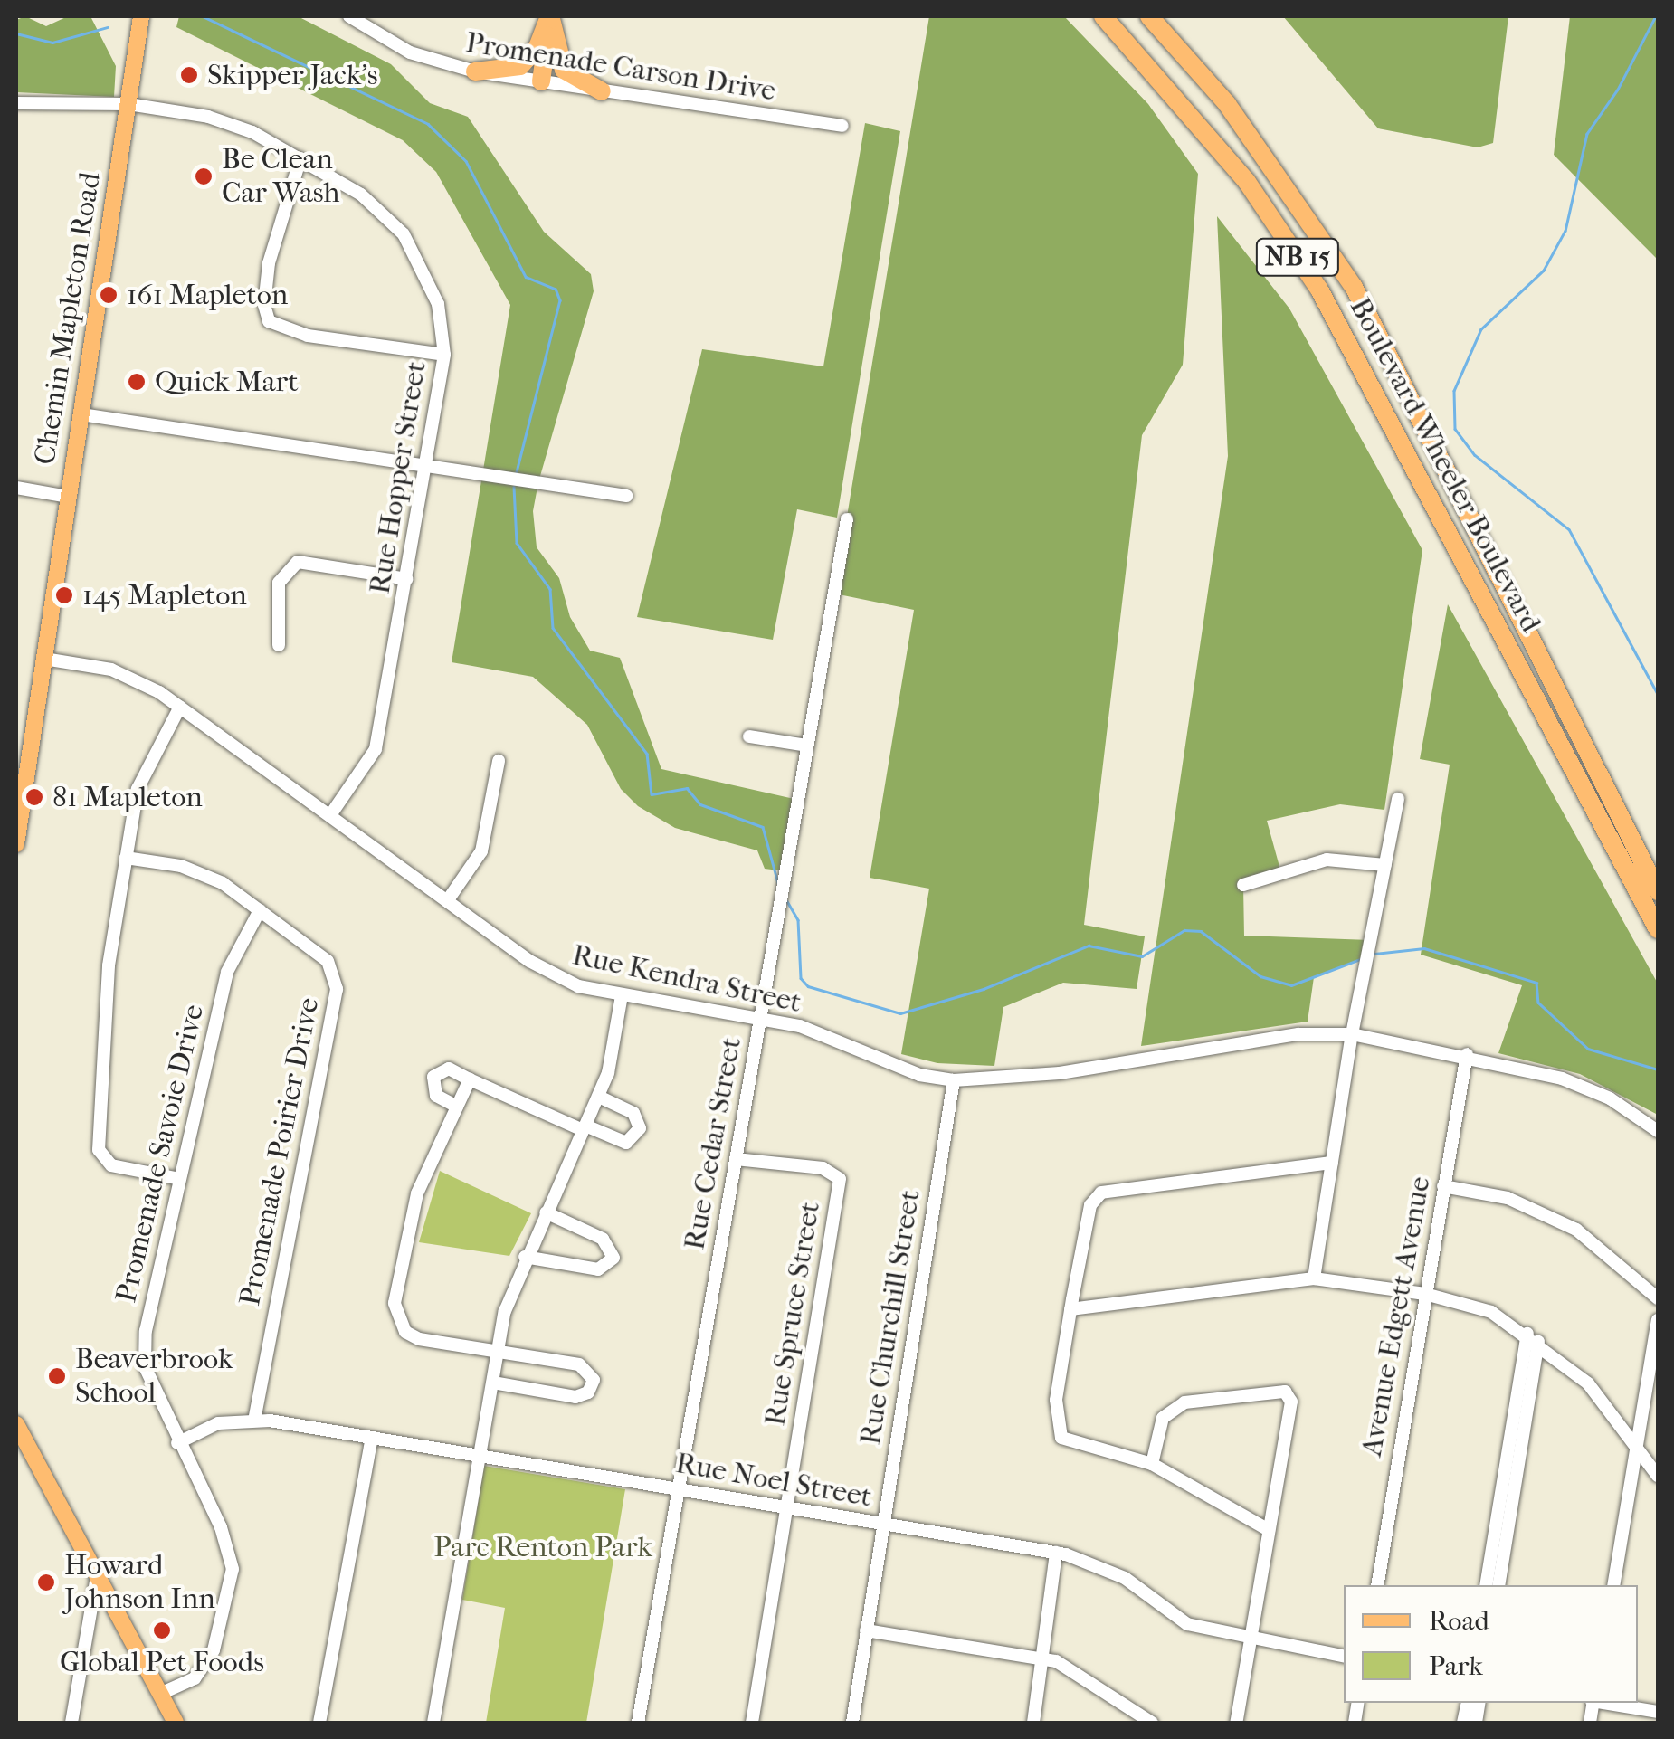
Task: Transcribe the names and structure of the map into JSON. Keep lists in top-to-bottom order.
{
  "streets": {
    "highway": ["NB 15", "Boulevard Wheeler Boulevard"],
    "main road": ["Chemin Mapleton Road"],
    "street": [
      "Promenade Carson Drive",
      "Rue Hopper Street",
      "Rue Kendra Street",
      "Rue Cedar Street",
      "Promenade Poirier Drive",
      "Promenade Savoie Drive",
      "Rue Spruce Street",
      "Avenue Edgett Avenue",
      "Rue Churchill Street",
      "Rue Noel Street"
    ]
  },
  "crossings": [
    ["Chemin Mapleton Road", "Rue Hopper Street"],
    ["Chemin Mapleton Road", "Rue Kendra Street"],
    ["Rue Hopper Street", "Rue Kendra Street"],
    ["Rue Kendra Street", "Rue Cedar Street"],
    ["Rue Kendra Street", "Avenue Edgett Avenue"],
    ["Rue Kendra Street", "Rue Churchill Street"],
    ["Rue Cedar Street", "Rue Spruce Street"],
    ["Rue Cedar Street", "Rue Noel Street"],
    ["Promenade Poirier Drive", "Promenade Savoie Drive"],
    ["Promenade Poirier Drive", "Rue Noel Street"],
    ["Promenade Savoie Drive", "Rue Noel Street"],
    ["Rue Spruce Street", "Rue Noel Street"],
    ["Rue Churchill Street", "Rue Noel Street"]
  ],
  "parks": ["Parc Renton Park"],
  "places": [
    "Skipper Jack's",
    "Be Clean Car Wash",
    "161 Mapleton",
    "Quick Mart",
    "145 Mapleton",
    "81 Mapleton",
    "Beaverbrook School",
    "Howard Johnson Inn",
    "Global Pet Foods"
  ],
  "legend": ["Road", "Park"]
}
